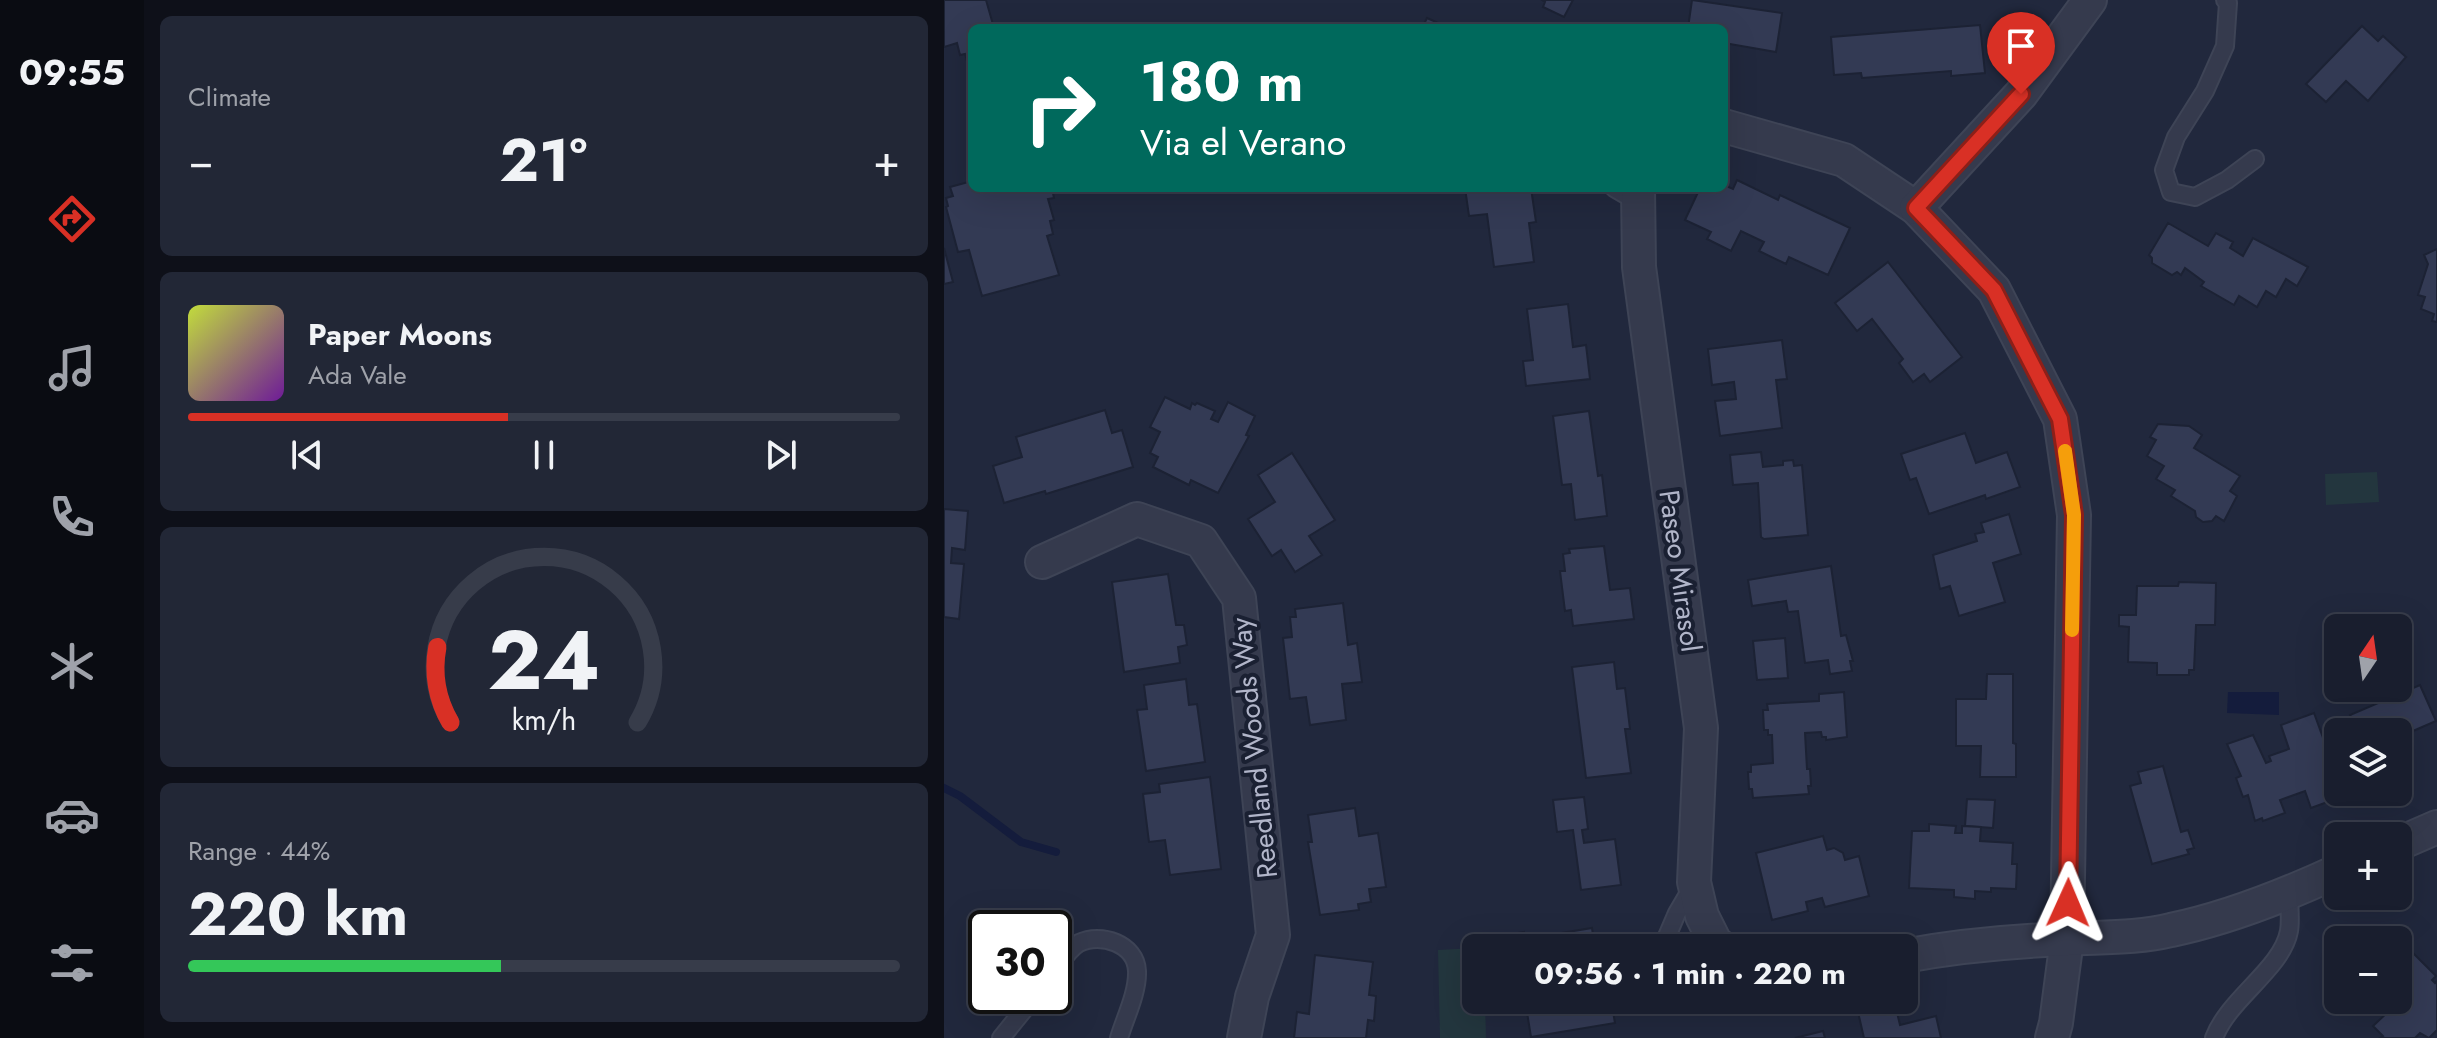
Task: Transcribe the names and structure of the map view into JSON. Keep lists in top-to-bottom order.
{
  "streets": {
    "street": ["Paseo Mirasol", "Reedland Woods Way"]
  },
  "north": "top",
  "page": {
    "tabs": "09:55",
    "tile": [
      "Climate",
      ["Range · 44%", "220 km"]
    ],
    "turn": ["180 m", "Via el Verano"],
    "heat": ["−", "21°", "+"],
    "song": ["Paper Moons", "Ada Vale"],
    "map_buttons": ["+", "−"],
    "limit": "30",
    "trip": "09:56 · 1 min · 220 m",
    "gauge": ["24", "km/h"]
  }
}
